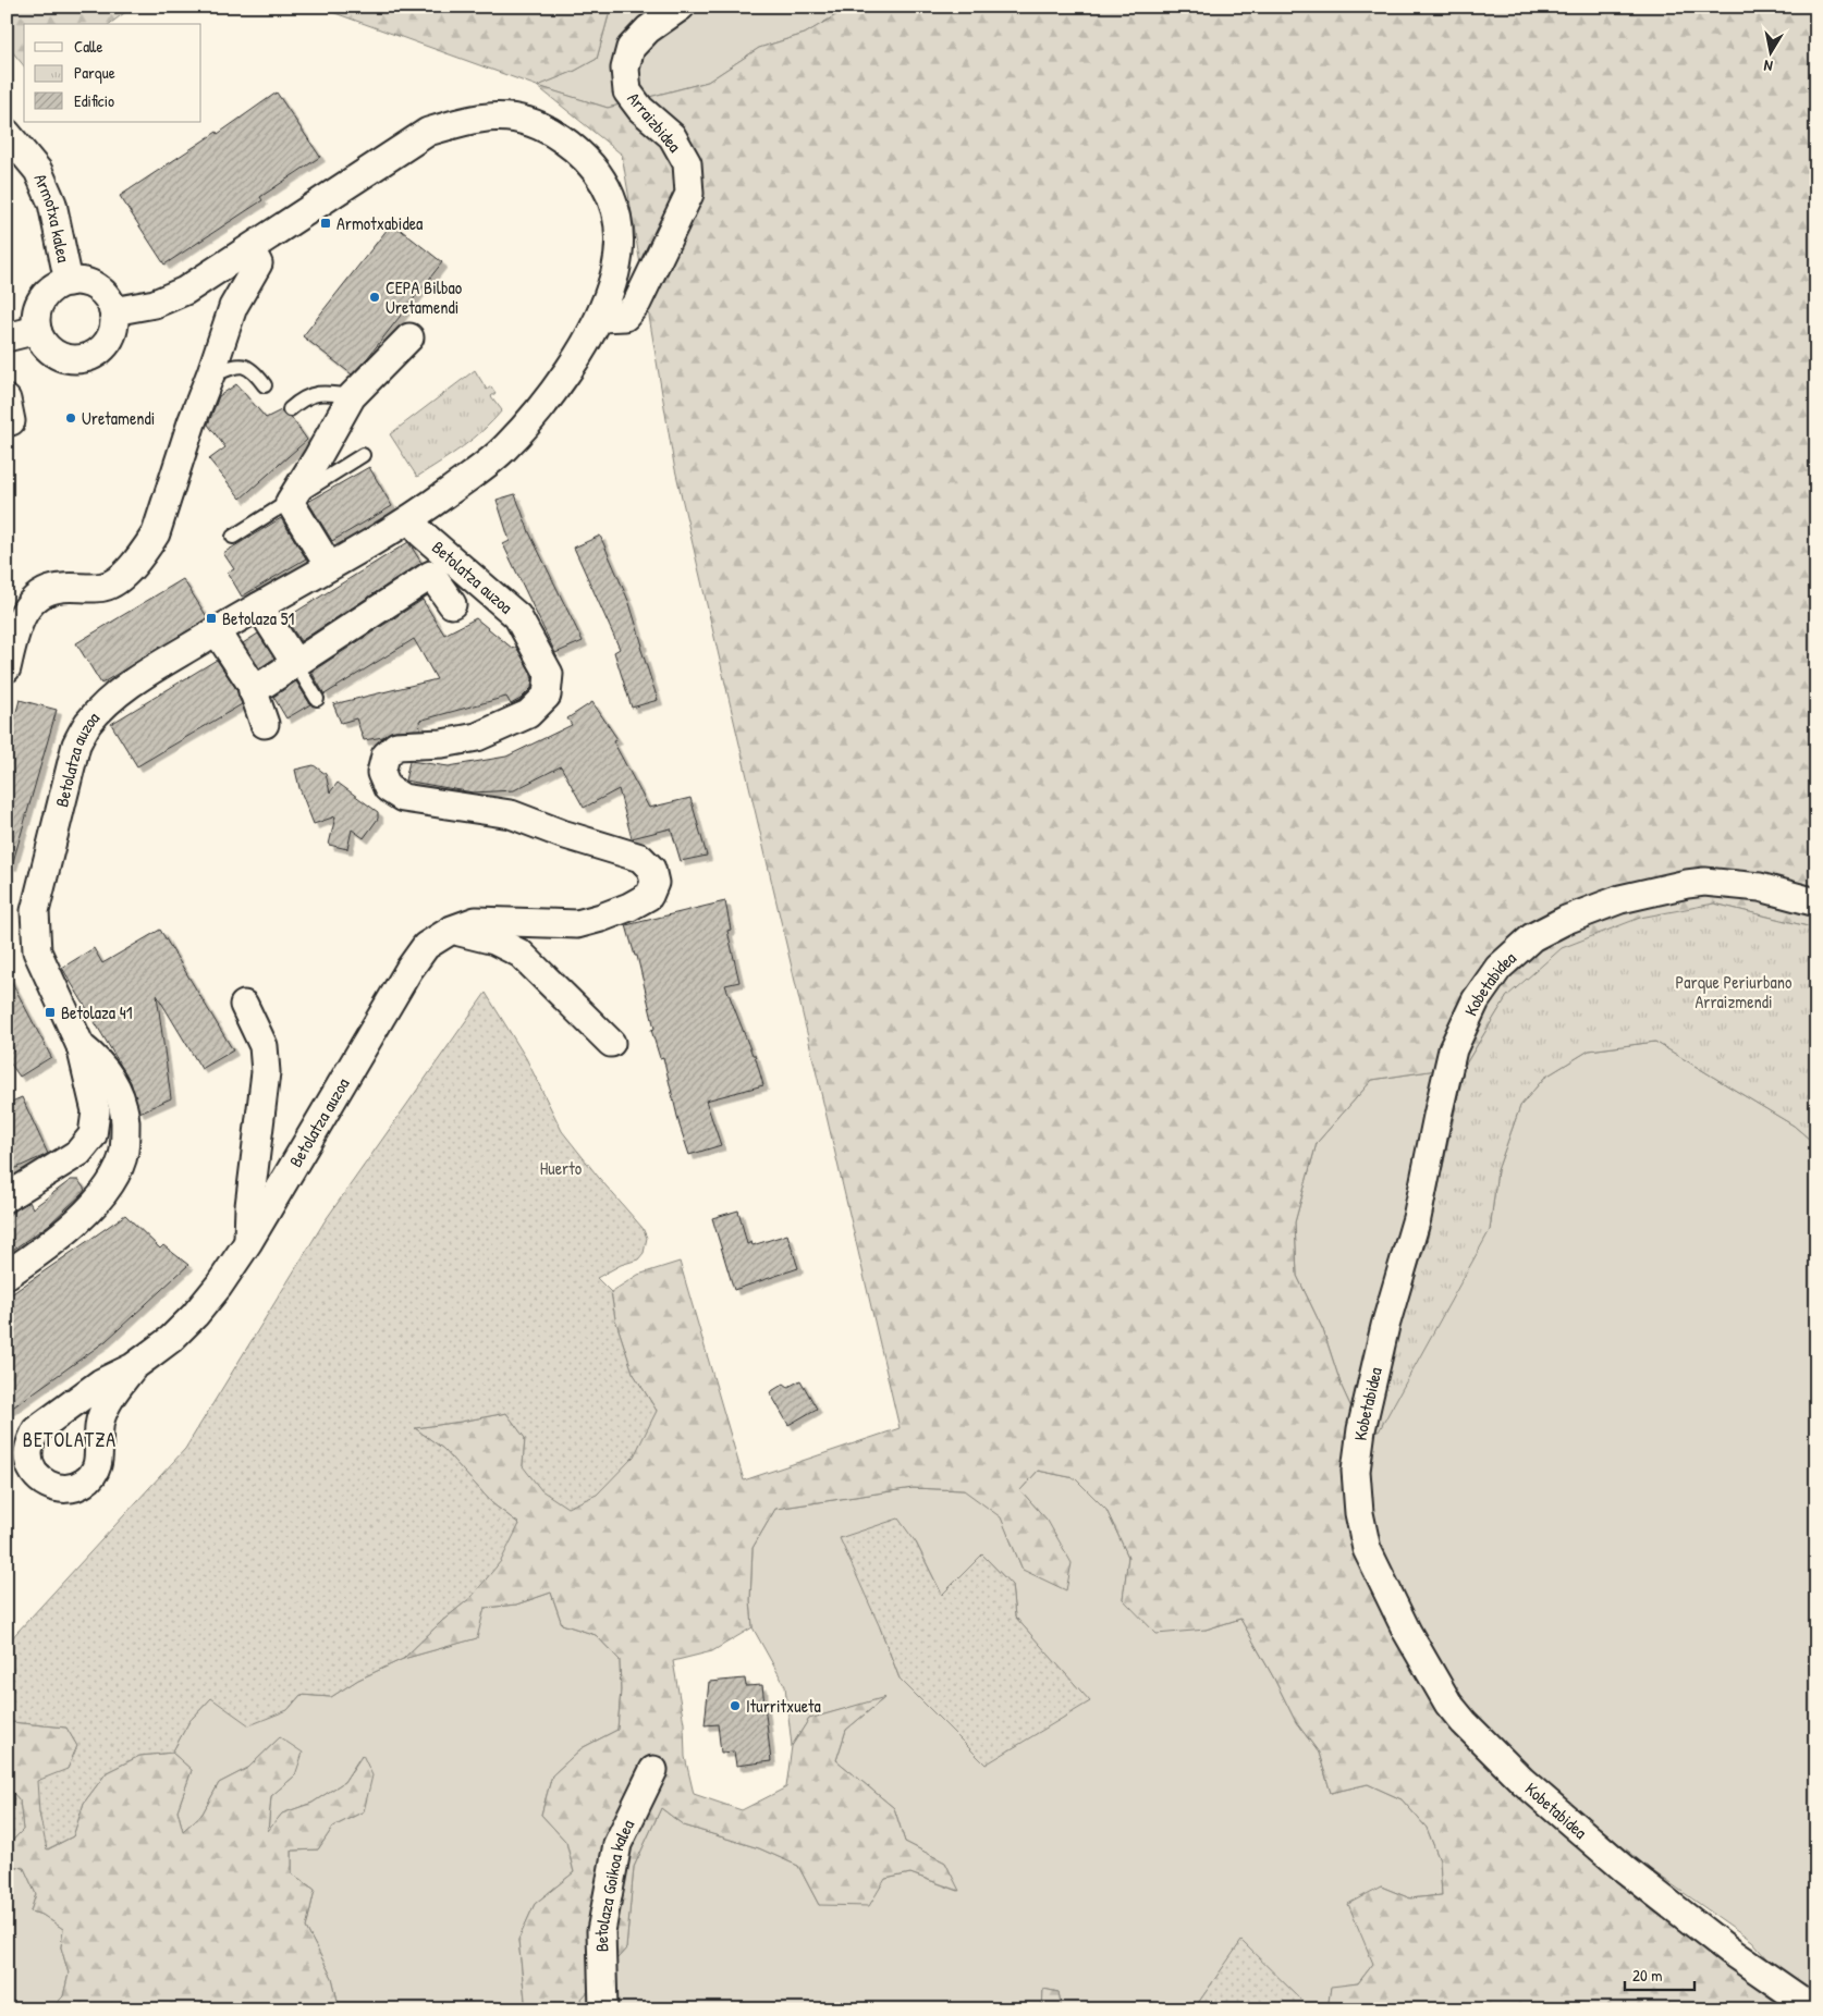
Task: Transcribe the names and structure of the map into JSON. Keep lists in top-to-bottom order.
{
  "streets": {
    "street": [
      "Arraizbidea",
      "Armotxa kalea",
      "Betolatza auzoa",
      "Kobetabidea",
      "Betolaza Goikoa kalea"
    ]
  },
  "districts": ["BETOLATZA"],
  "parks": ["Parque Periurbano Arraizmendi", "Huerto"],
  "places": {
    "transit": ["Armotxabidea", "Betolaza 51", "Betolaza 41"],
    "other": ["CEPA Bilbao Uretamendi", "Uretamendi", "Iturritxueta"]
  },
  "legend": ["Calle", "Parque", "Edificio"],
  "scale_bar": "20 m",
  "north": "bottom"
}
